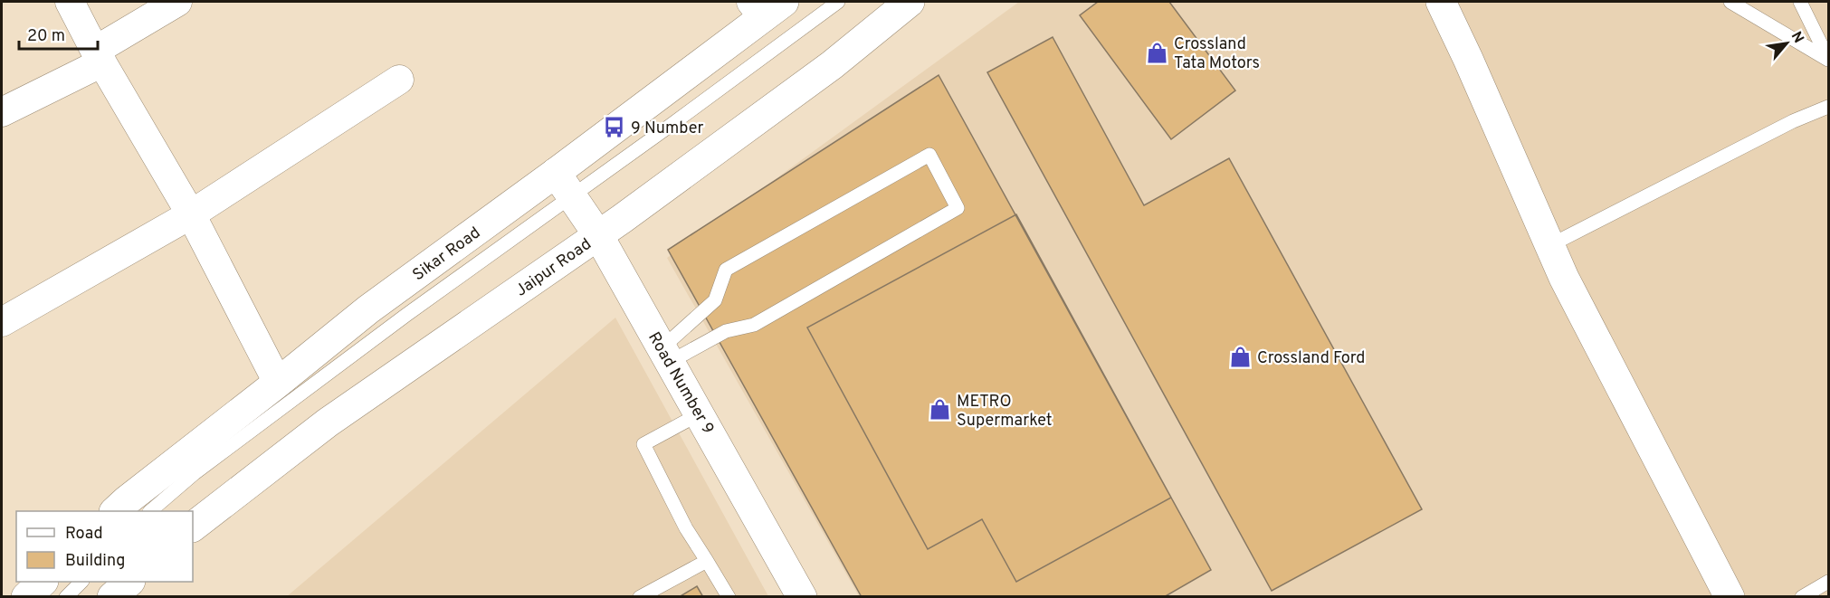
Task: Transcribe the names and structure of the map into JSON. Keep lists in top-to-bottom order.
{
  "streets": {
    "main road": ["Sikar Road", "Jaipur Road", "Road Number 9"]
  },
  "crossings": [
    ["Sikar Road", "Road Number 9"],
    ["Jaipur Road", "Road Number 9"]
  ],
  "places": {
    "shop": ["Crossland Tata Motors", "Crossland Ford", "METRO Supermarket"],
    "bus stop": ["9 Number"]
  },
  "legend": ["Road", "Building"],
  "scale_bar": "20 m",
  "north": "top right"
}
